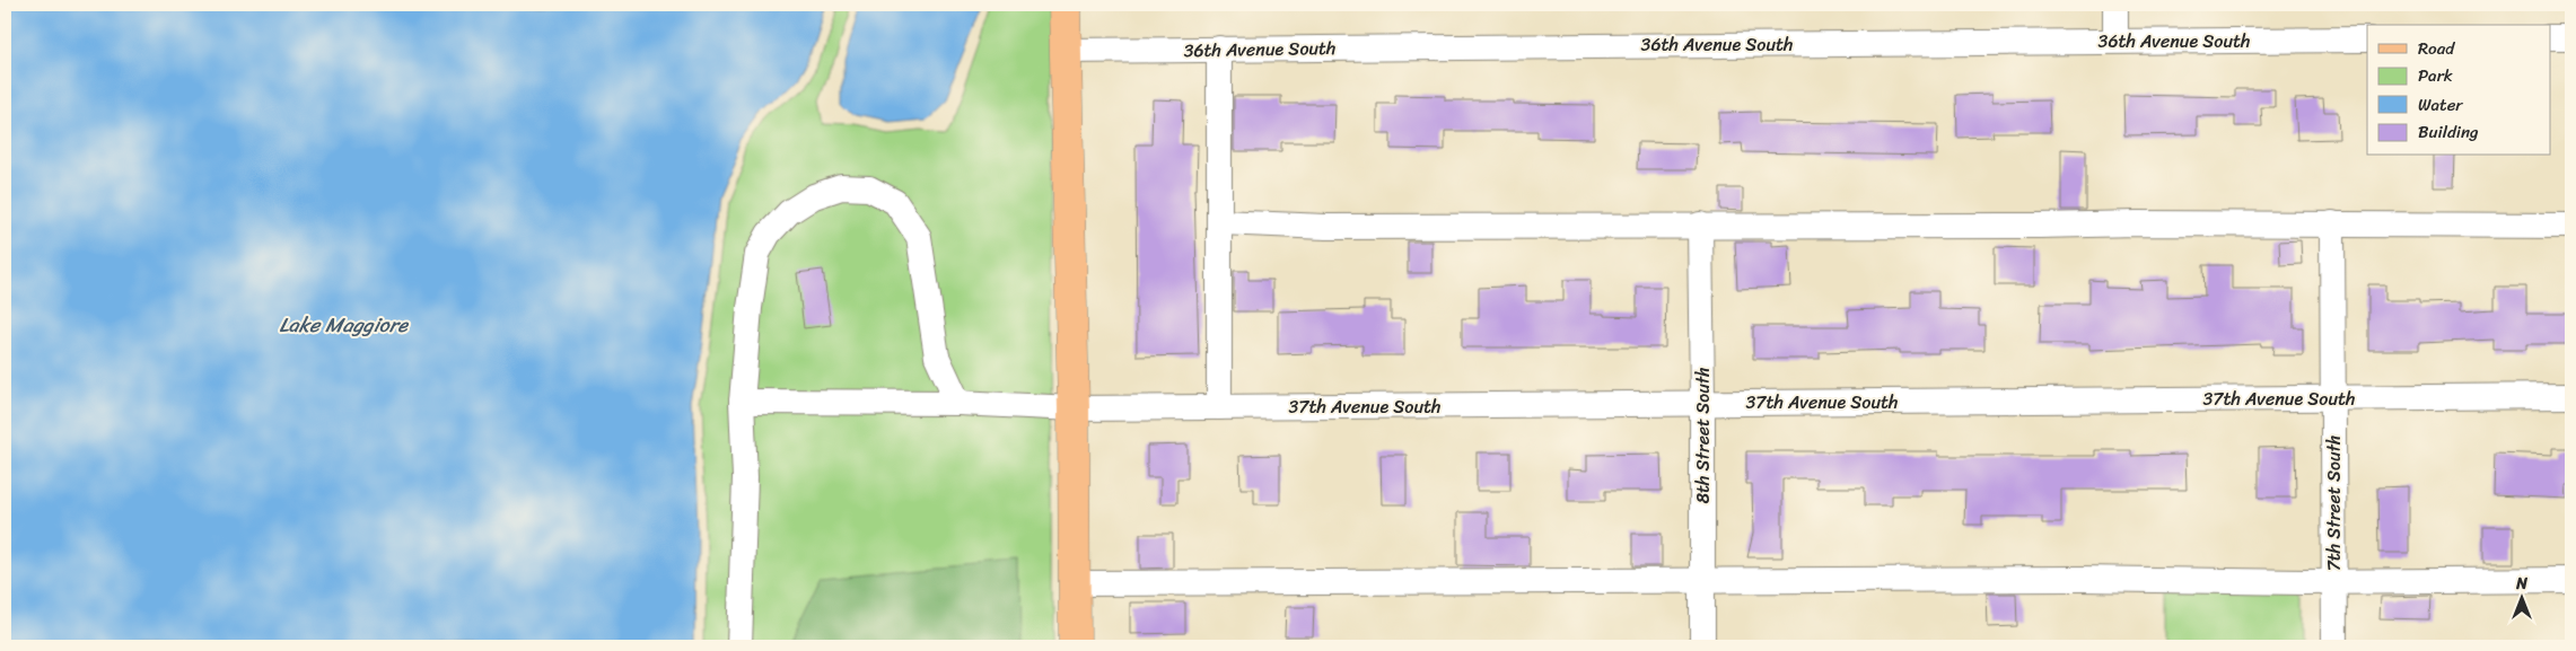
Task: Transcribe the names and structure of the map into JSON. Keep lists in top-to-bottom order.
{
  "streets": {
    "street": [
      "36th Avenue South",
      "37th Avenue South",
      "8th Street South",
      "7th Street South"
    ]
  },
  "crossings": [
    ["37th Avenue South", "8th Street South"],
    ["37th Avenue South", "7th Street South"]
  ],
  "water": ["Lake Maggiore"],
  "legend": [
    "Road",
    "Park",
    "Water",
    "Building"
  ],
  "north": "top"
}
